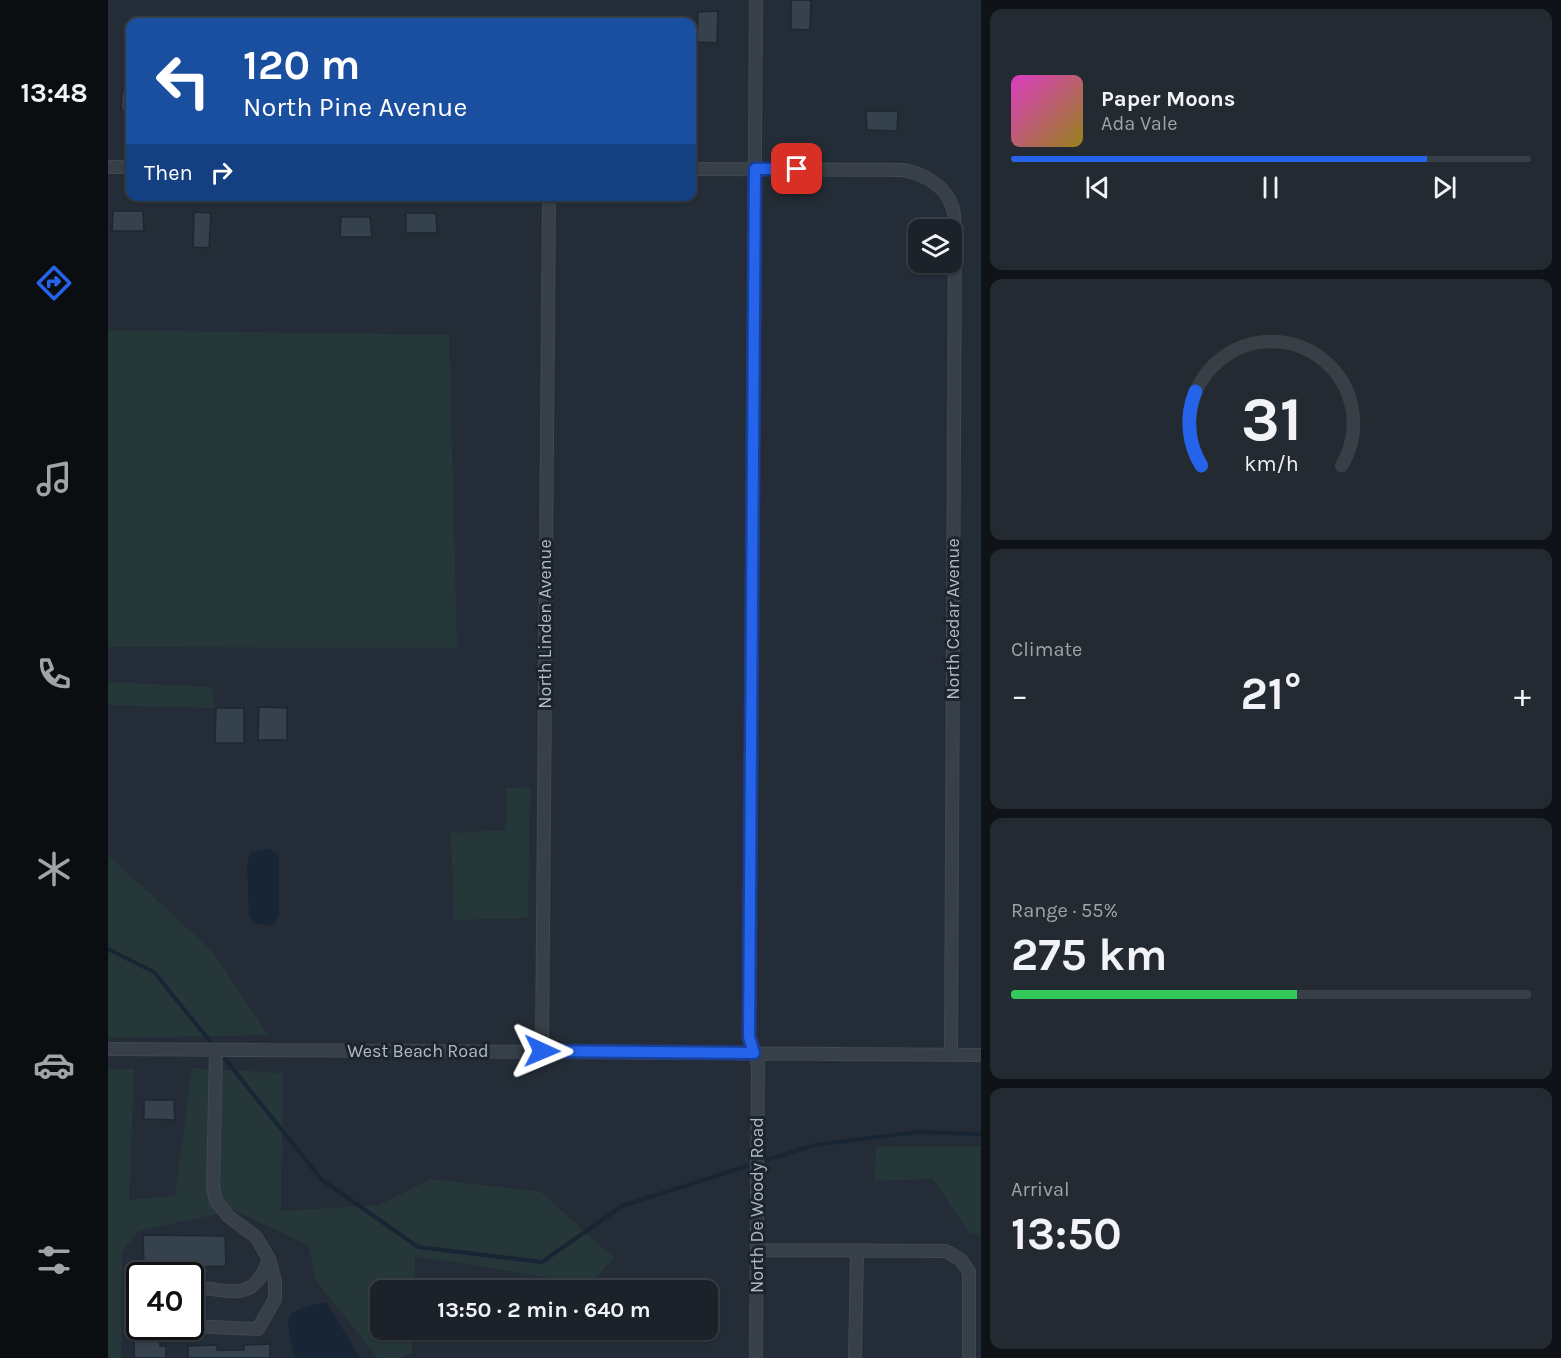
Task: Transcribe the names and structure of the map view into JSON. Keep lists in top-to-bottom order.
{
  "streets": {
    "street": [
      "North Cedar Avenue",
      "North Linden Avenue",
      "West Beach Road",
      "North De Woody Road"
    ]
  },
  "crossings": [
    ["North Cedar Avenue", "West Beach Road"],
    ["North Cedar Avenue", "North De Woody Road"],
    ["North Linden Avenue", "West Beach Road"],
    ["West Beach Road", "North De Woody Road"]
  ],
  "page": {
    "tabs": "13:48",
    "turn": ["120 m", "North Pine Avenue"],
    "song": ["Paper Moons", "Ada Vale"],
    "then": "Then",
    "tile": [
      "Climate",
      ["Range · 55%", "275 km"],
      ["Arrival", "13:50"]
    ],
    "heat": ["−", "21°", "+"],
    "limit": "40",
    "trip": "13:50 · 2 min · 640 m",
    "gauge": ["31", "km/h"]
  }
}
